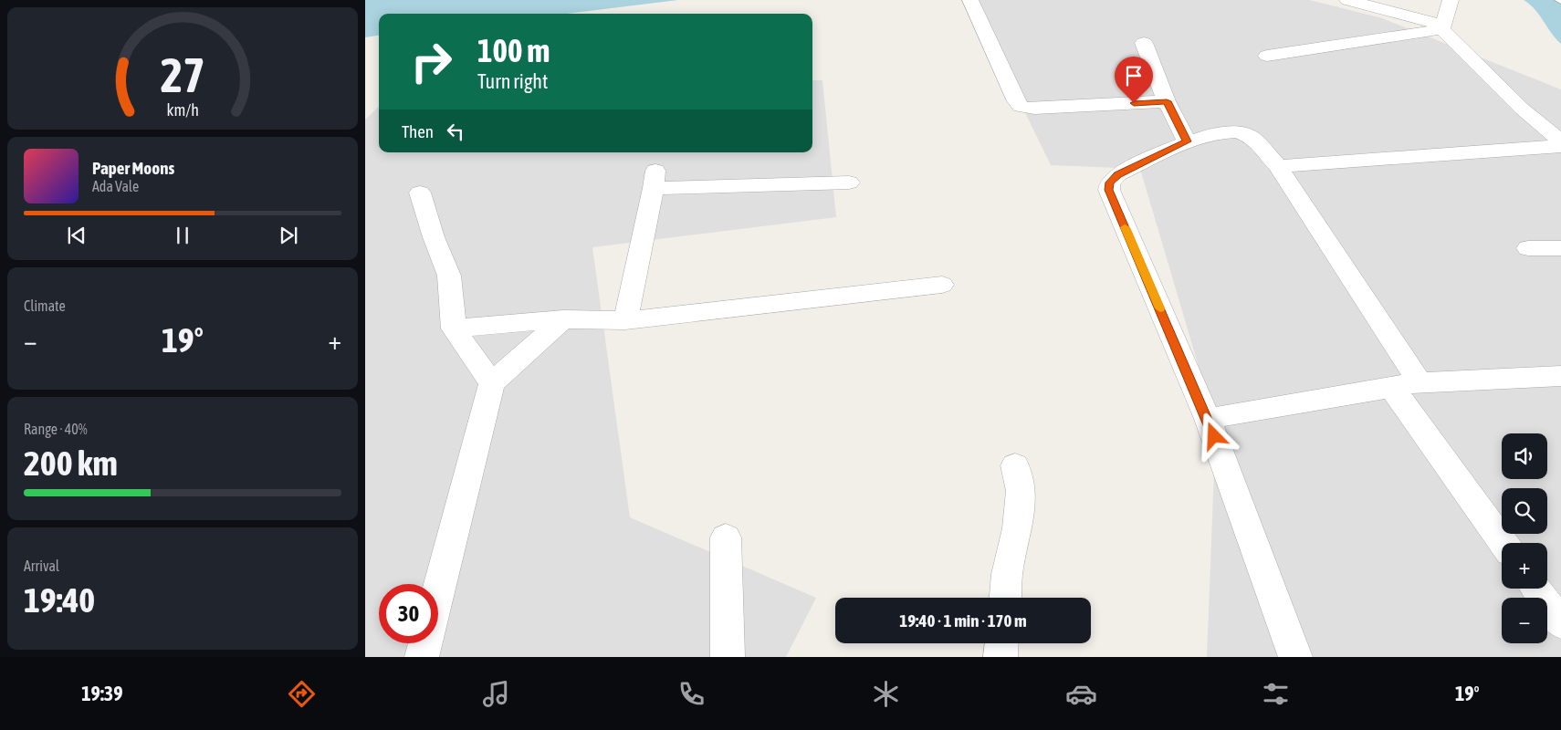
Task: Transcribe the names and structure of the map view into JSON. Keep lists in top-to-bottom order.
{
  "page": {
    "turn": ["100 m", "Turn right"],
    "then": "Then",
    "song": ["Paper Moons", "Ada Vale"],
    "tile": [
      "Climate",
      ["Range · 40%", "200 km"],
      ["Arrival", "19:40"]
    ],
    "heat": ["−", "19°", "+"],
    "map_buttons": ["+", "−"],
    "limit": "30",
    "trip": "19:40 · 1 min · 170 m",
    "tabs": ["19:39", "19°"],
    "gauge": ["27", "km/h"]
  }
}
